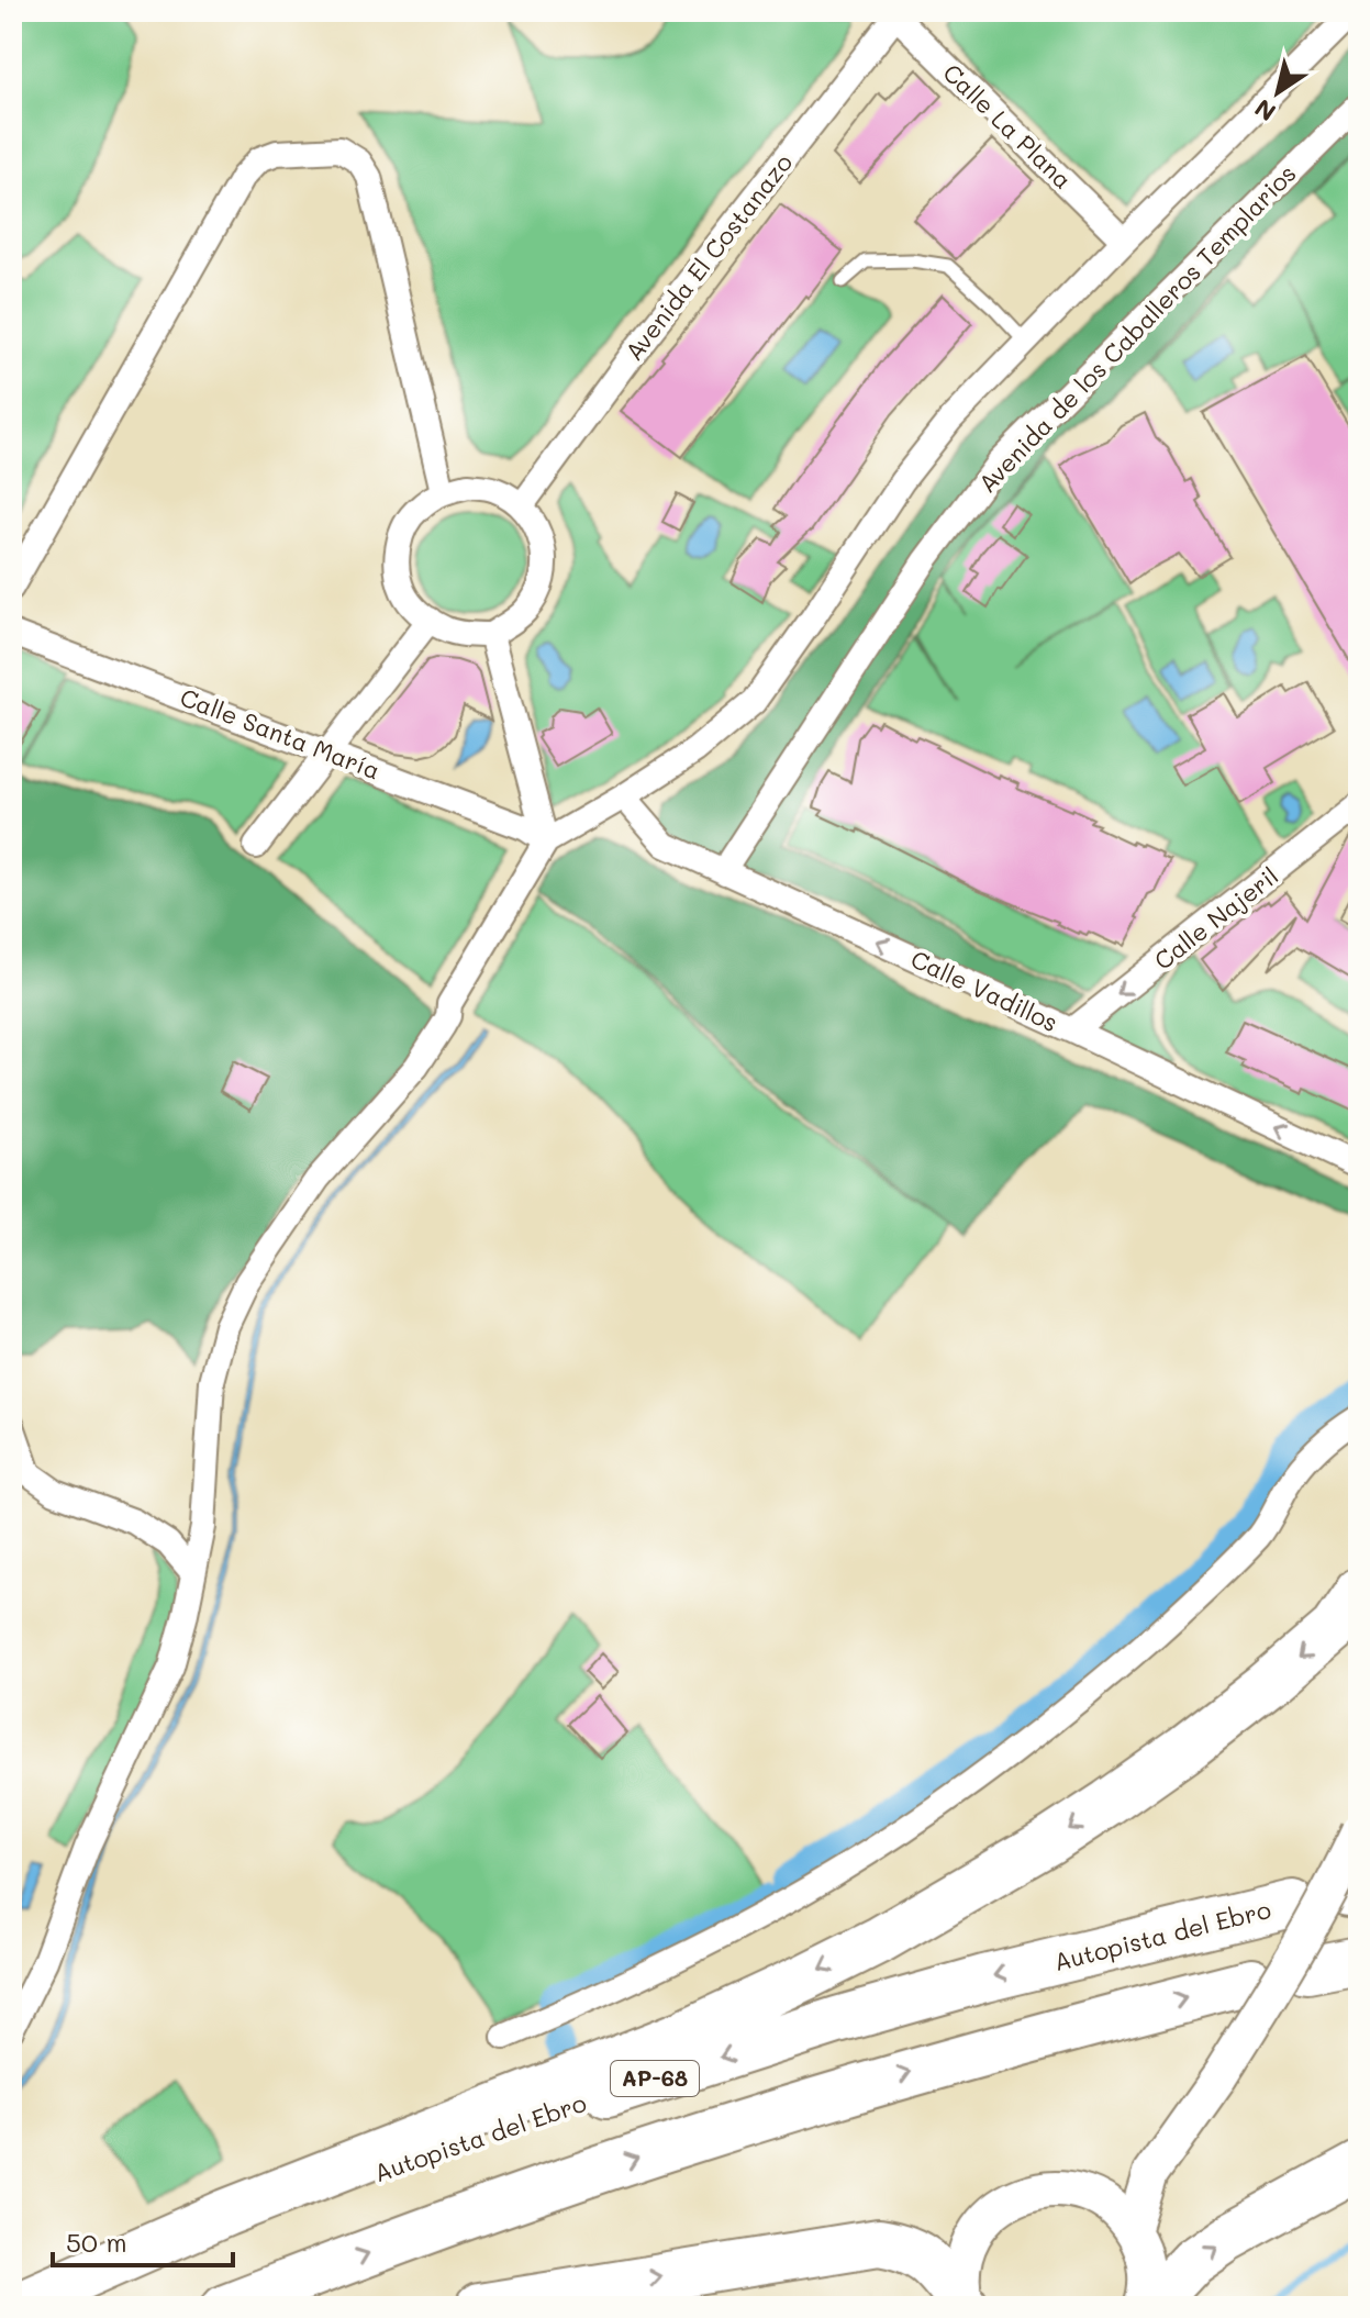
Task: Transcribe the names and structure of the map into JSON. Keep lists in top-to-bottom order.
{
  "streets": {
    "highway": ["Autopista del Ebro", "AP-68"],
    "street": [
      "Calle La Plana",
      "Avenida El Costanazo",
      "Avenida de los Caballeros Templarios",
      "Calle Santa María",
      "Calle Najeril",
      "Calle Vadillos"
    ]
  },
  "crossings": [
    ["Calle La Plana", "Avenida El Costanazo"],
    ["Avenida de los Caballeros Templarios", "Calle Vadillos"],
    ["Calle Najeril", "Calle Vadillos"]
  ],
  "one_way": ["Calle Najeril", "Calle Vadillos"],
  "scale_bar": "50 m",
  "north": "bottom left"
}
